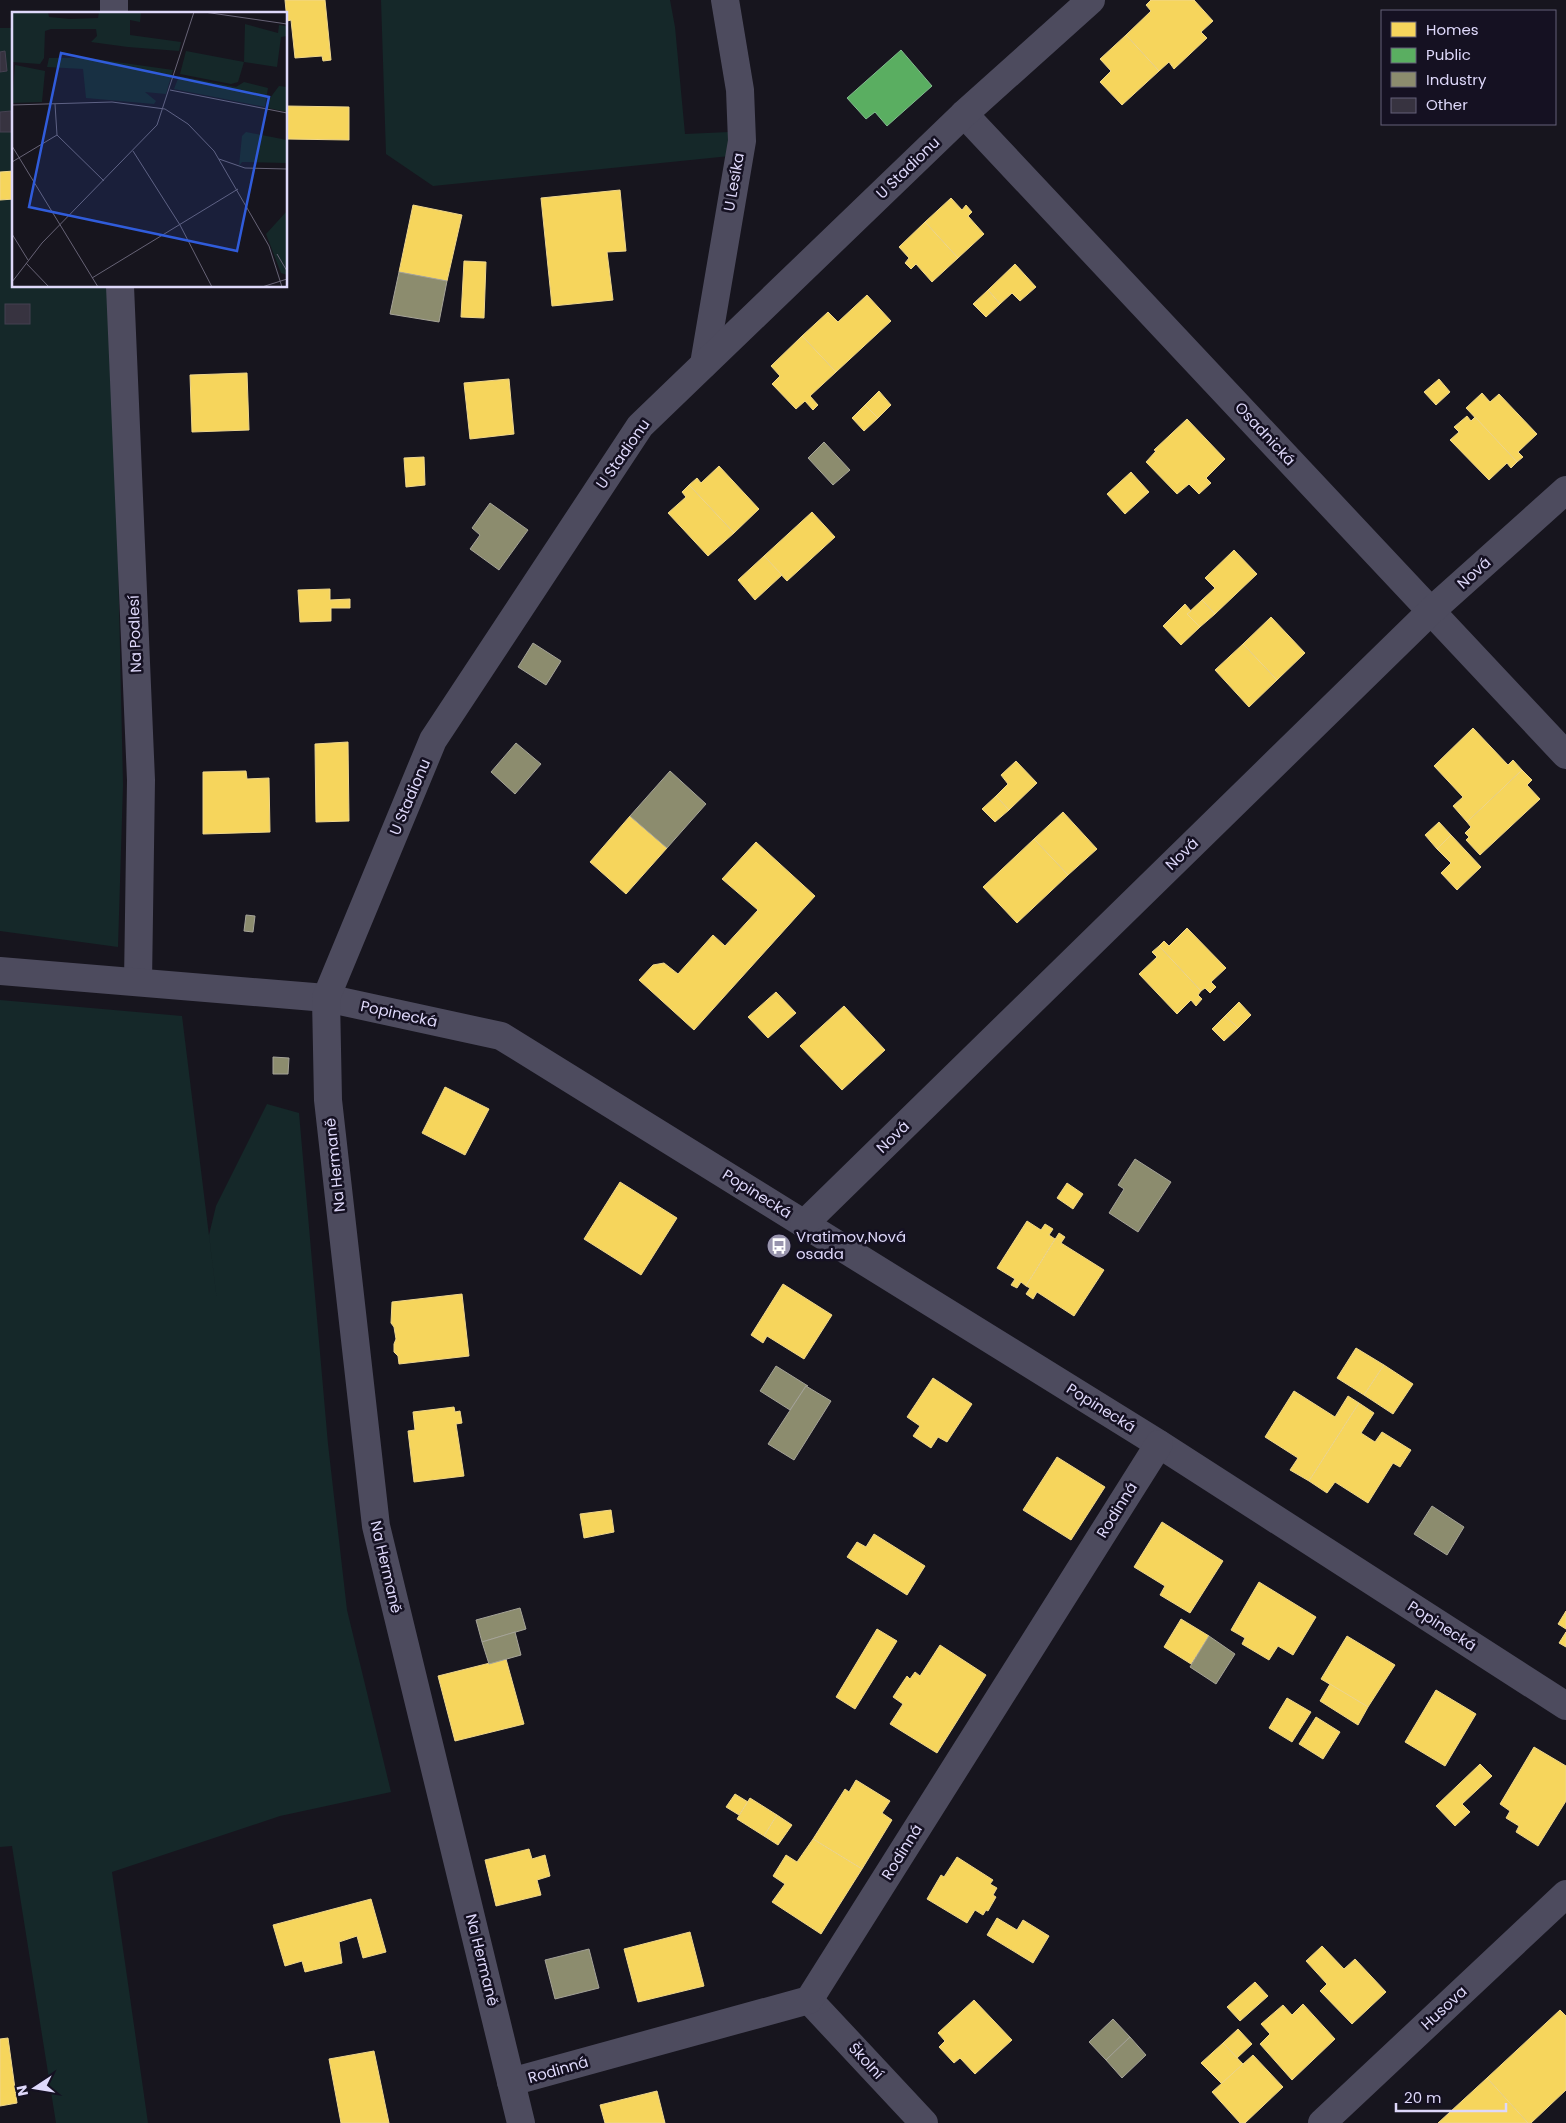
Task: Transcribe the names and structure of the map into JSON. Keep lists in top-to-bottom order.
{
  "streets": {
    "street": [
      "U Stadionu",
      "U Lesíka",
      "Osadnická",
      "Nová",
      "Na Podlesí",
      "Popinecká",
      "Na Hermaně",
      "Rodinná",
      "Husova",
      "Školní"
    ]
  },
  "crossings": [
    ["U Stadionu", "U Lesíka"],
    ["U Stadionu", "Osadnická"],
    ["U Stadionu", "Popinecká"],
    ["U Stadionu", "Na Hermaně"],
    ["Osadnická", "Nová"],
    ["Nová", "Popinecká"],
    ["Na Podlesí", "Popinecká"],
    ["Popinecká", "Na Hermaně"],
    ["Popinecká", "Rodinná"],
    ["Na Hermaně", "Rodinná"],
    ["Rodinná", "Školní"]
  ],
  "places": {
    "bus stop": ["Vratimov,Nová osada"]
  },
  "legend": [
    "Homes",
    "Public",
    "Industry",
    "Other"
  ],
  "scale_bar": "20 m",
  "north": "left"
}
